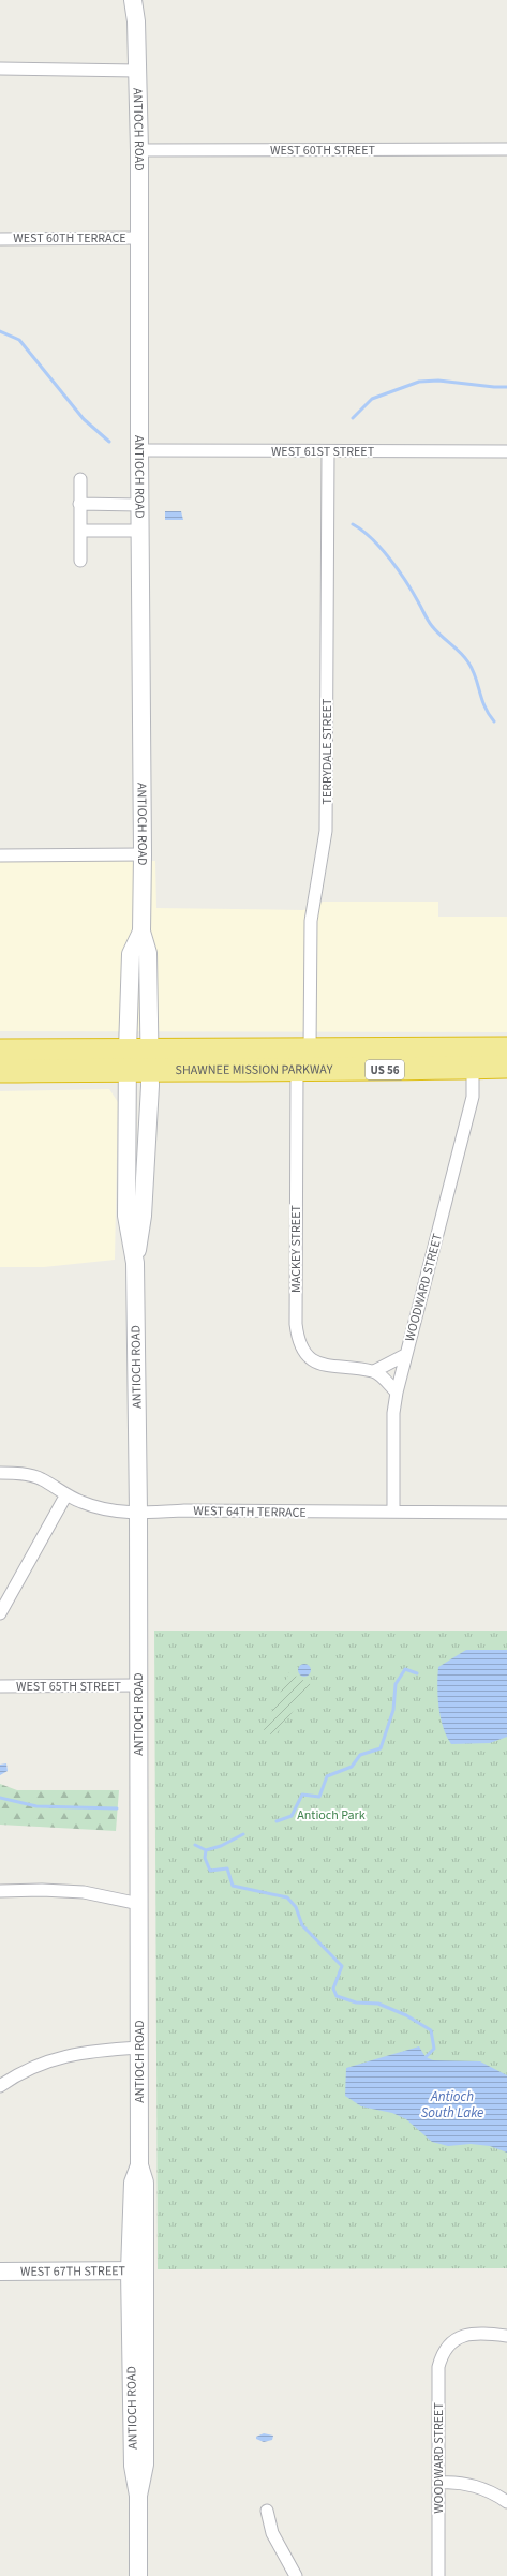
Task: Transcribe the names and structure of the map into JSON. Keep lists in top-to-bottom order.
{
  "streets": {
    "highway": ["SHAWNEE MISSION PARKWAY", "US 56"],
    "main road": ["ANTIOCH ROAD", "WEST 67TH STREET"],
    "street": [
      "WEST 60TH STREET",
      "WEST 60TH TERRACE",
      "WEST 61ST STREET",
      "TERRYDALE STREET",
      "MACKEY STREET",
      "WOODWARD STREET",
      "WEST 64TH TERRACE",
      "WEST 65TH STREET"
    ]
  },
  "crossings": [
    ["ANTIOCH ROAD", "WEST 60TH STREET"],
    ["ANTIOCH ROAD", "WEST 60TH TERRACE"],
    ["ANTIOCH ROAD", "WEST 61ST STREET"],
    ["ANTIOCH ROAD", "SHAWNEE MISSION PARKWAY"],
    ["ANTIOCH ROAD", "WEST 64TH TERRACE"],
    ["ANTIOCH ROAD", "WEST 65TH STREET"],
    ["ANTIOCH ROAD", "WEST 67TH STREET"],
    ["WEST 61ST STREET", "TERRYDALE STREET"],
    ["TERRYDALE STREET", "SHAWNEE MISSION PARKWAY"],
    ["SHAWNEE MISSION PARKWAY", "MACKEY STREET"],
    ["SHAWNEE MISSION PARKWAY", "WOODWARD STREET"],
    ["WOODWARD STREET", "WEST 64TH TERRACE"]
  ],
  "water": ["Antioch South Lake"],
  "parks": ["Antioch Park"]
}
